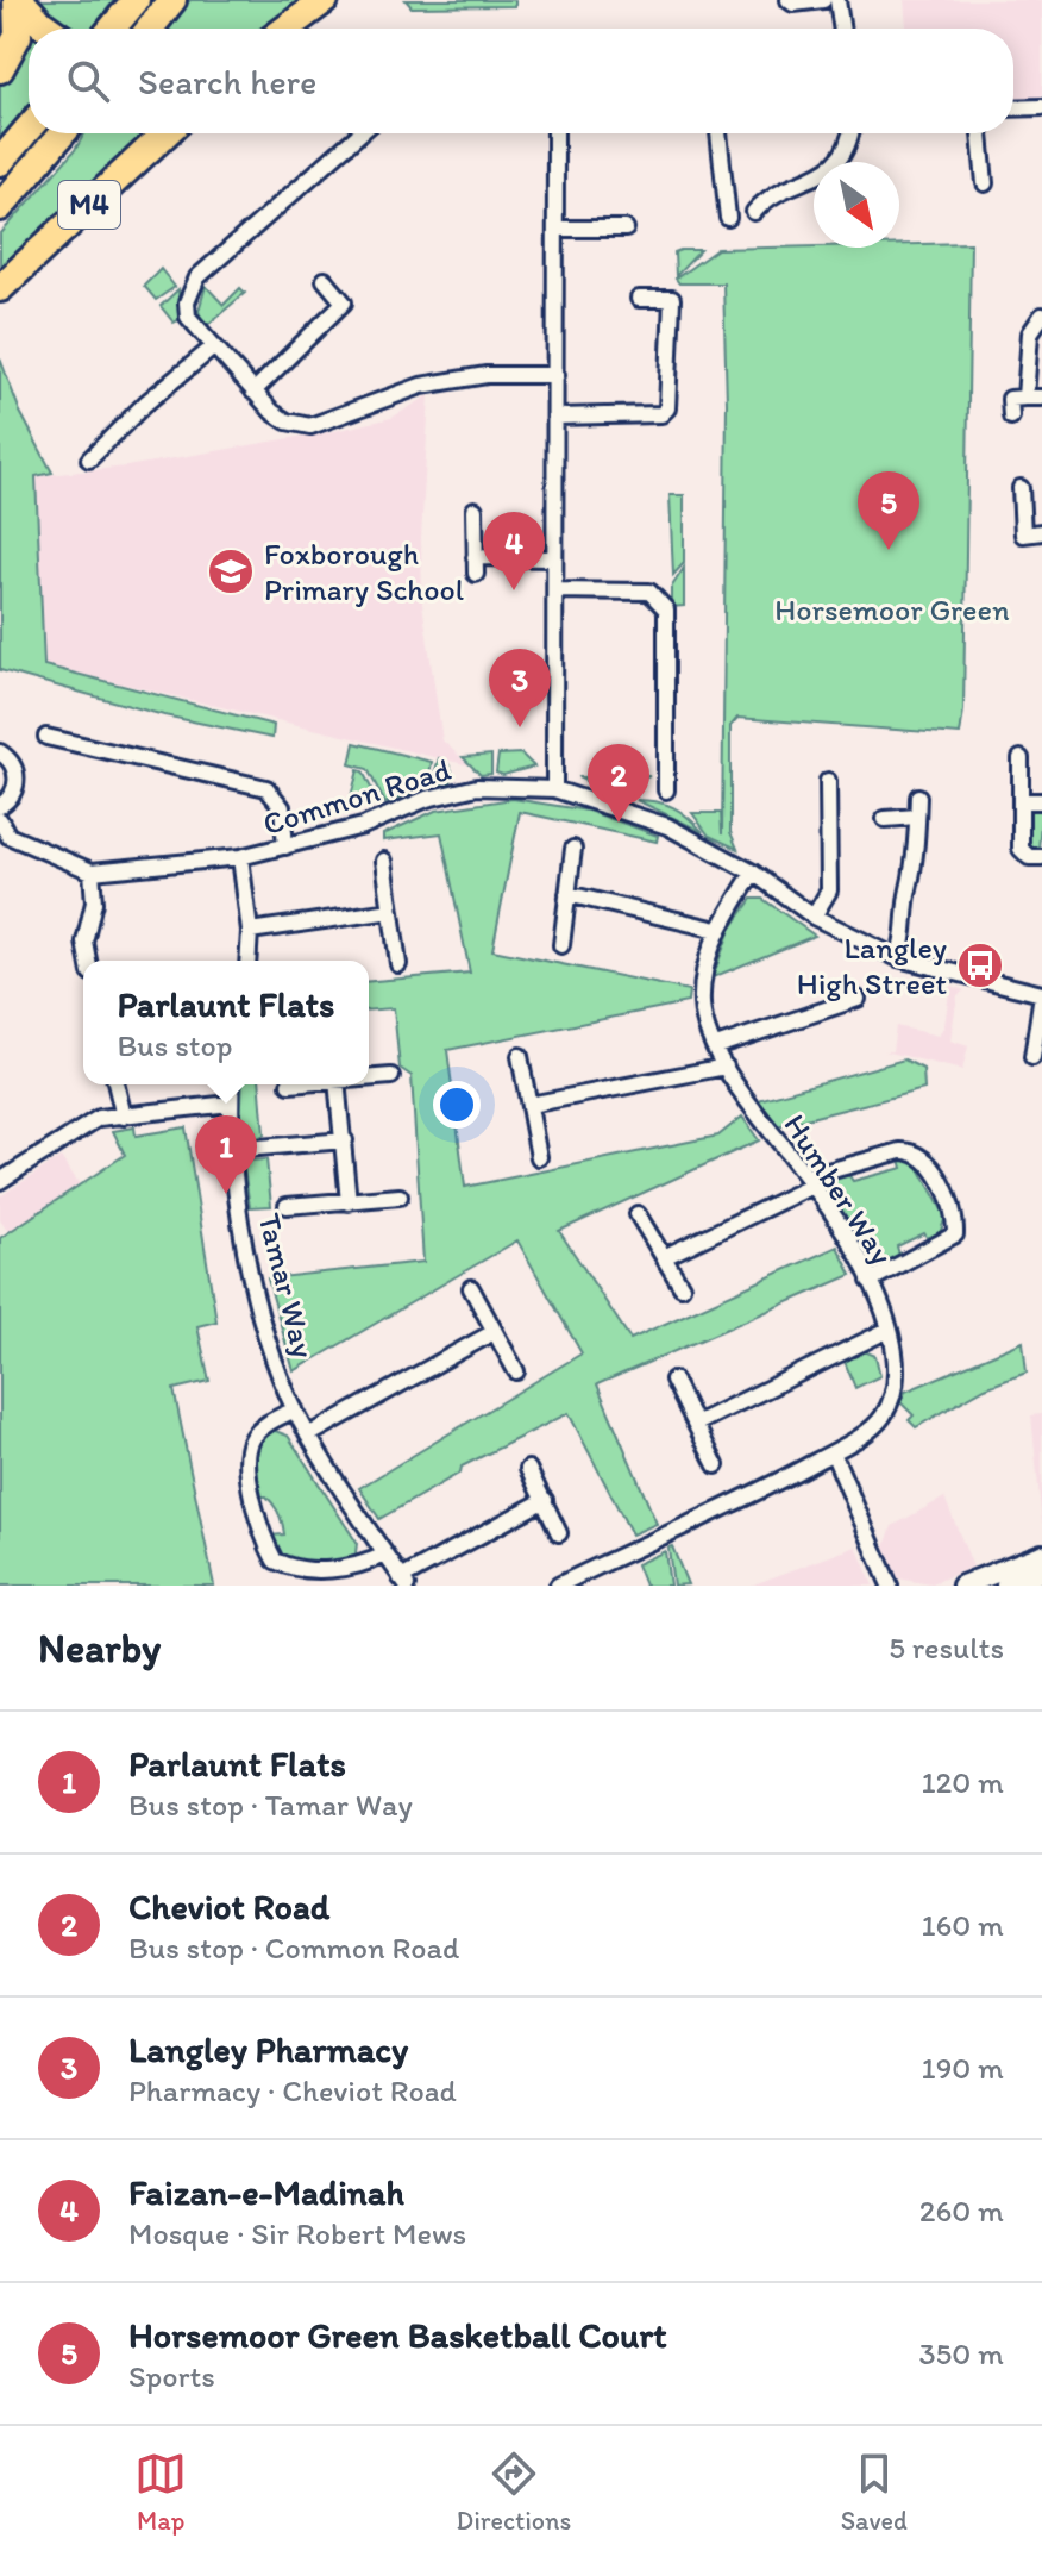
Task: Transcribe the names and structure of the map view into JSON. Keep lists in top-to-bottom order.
{
  "streets": {
    "highway": ["M4"],
    "street": ["Common Road", "Humber Way", "Tamar Way"]
  },
  "crossings": [
    ["Common Road", "Humber Way"]
  ],
  "parks": ["Horsemoor Green"],
  "places": {
    "school or university": ["Foxborough Primary School"],
    "bus stop": ["Langley High Street"]
  },
  "north": "bottom right",
  "page": {
    "search": "Search here",
    "pins": [
      "5",
      "4",
      "3",
      "2",
      "1"
    ],
    "popup": ["Parlaunt Flats", "Bus stop"],
    "heading": ["Nearby", "5 results"],
    "list": [
      {
        "mark": "1",
        "name": "Parlaunt Flats",
        "note": "Bus stop · Tamar Way",
        "value": "120 m"
      },
      {
        "mark": "2",
        "name": "Cheviot Road",
        "note": "Bus stop · Common Road",
        "value": "160 m"
      },
      {
        "mark": "3",
        "name": "Langley Pharmacy",
        "note": "Pharmacy · Cheviot Road",
        "value": "190 m"
      },
      {
        "mark": "4",
        "name": "Faizan-e-Madinah",
        "note": "Mosque · Sir Robert Mews",
        "value": "260 m"
      },
      {
        "mark": "5",
        "name": "Horsemoor Green Basketball Court",
        "note": "Sports",
        "value": "350 m"
      }
    ],
    "nav": ["Map", "Directions", "Saved"]
  }
}
